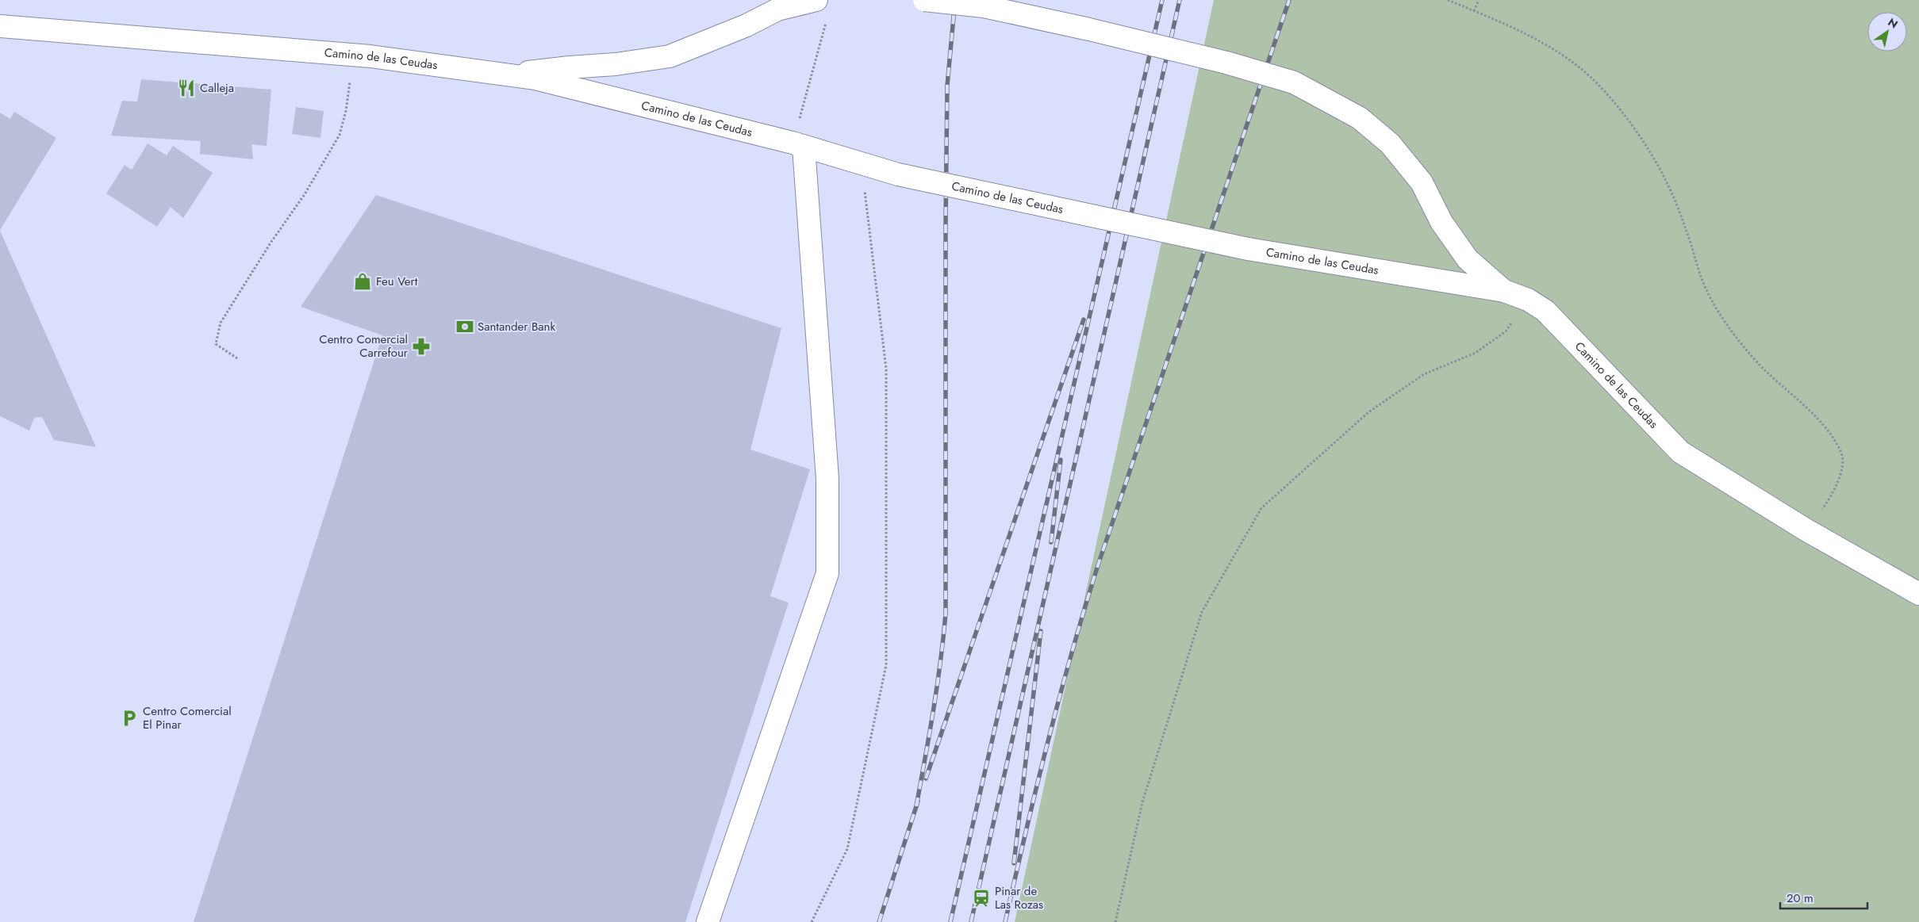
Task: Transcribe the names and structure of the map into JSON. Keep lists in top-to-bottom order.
{
  "streets": {
    "street": ["Camino de las Ceudas"]
  },
  "places": {
    "restaurant": ["Calleja"],
    "shop": ["Feu Vert"],
    "bank": ["Santander Bank"],
    "pharmacy": ["Centro Comercial Carrefour"],
    "parking": ["Centro Comercial El Pinar"],
    "station": ["Pinar de Las Rozas"]
  },
  "scale_bar": "20 m",
  "north": "top right"
}
